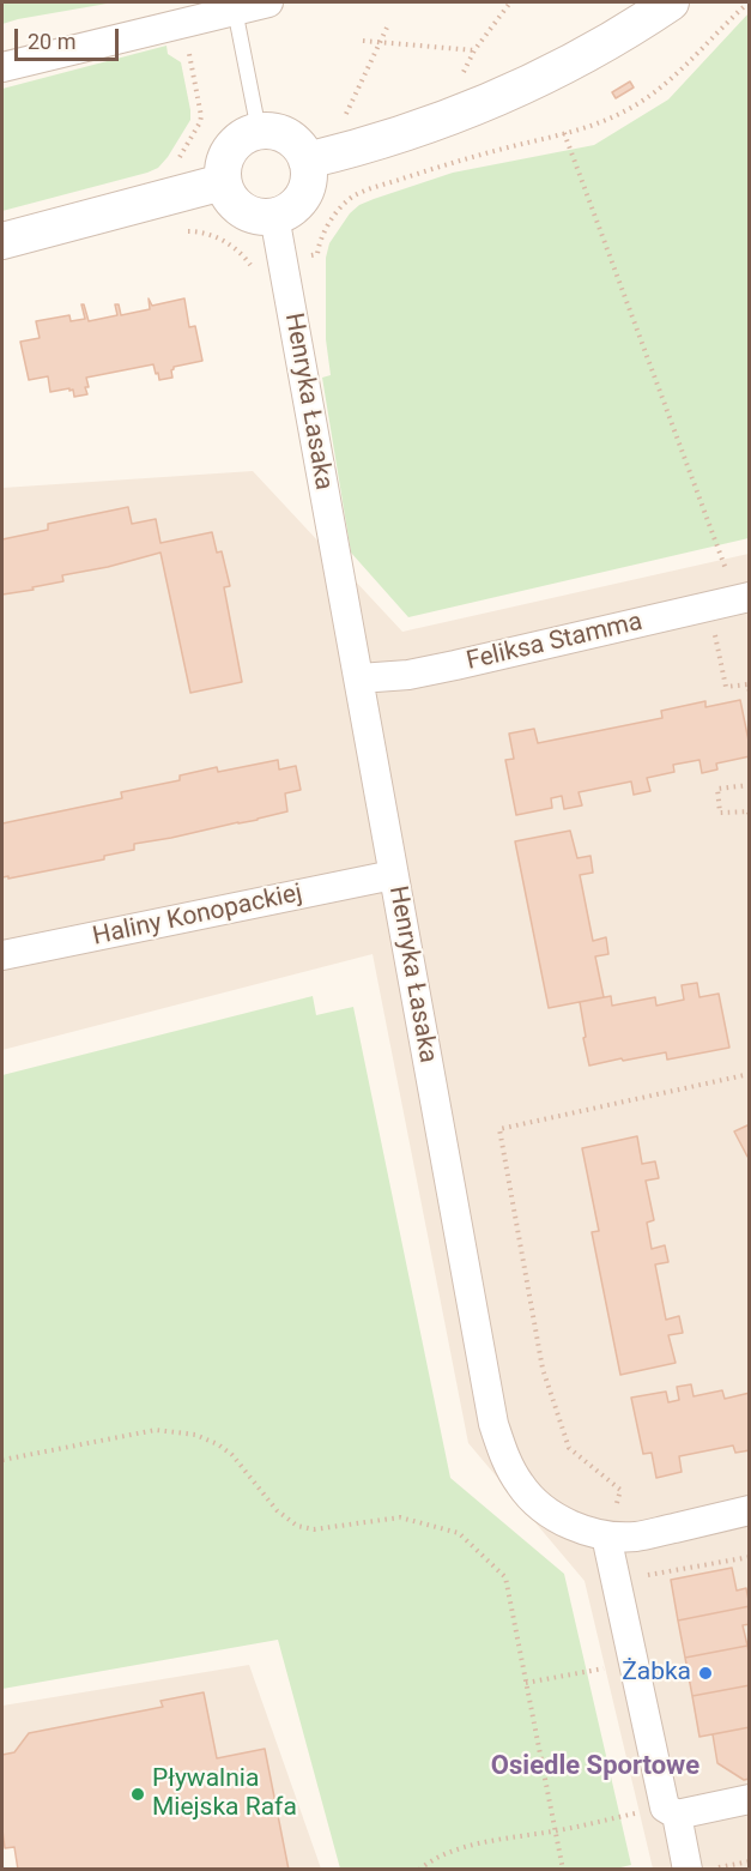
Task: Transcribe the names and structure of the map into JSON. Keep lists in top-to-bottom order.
{
  "streets": {
    "street": ["Henryka Łasaka", "Feliksa Stamma", "Haliny Konopackiej"]
  },
  "crossings": [
    ["Henryka Łasaka", "Feliksa Stamma"],
    ["Henryka Łasaka", "Haliny Konopackiej"]
  ],
  "districts": ["Osiedle Sportowe"],
  "places": ["Żabka", "Pływalnia Miejska Rafa"],
  "scale_bar": "20 m"
}
